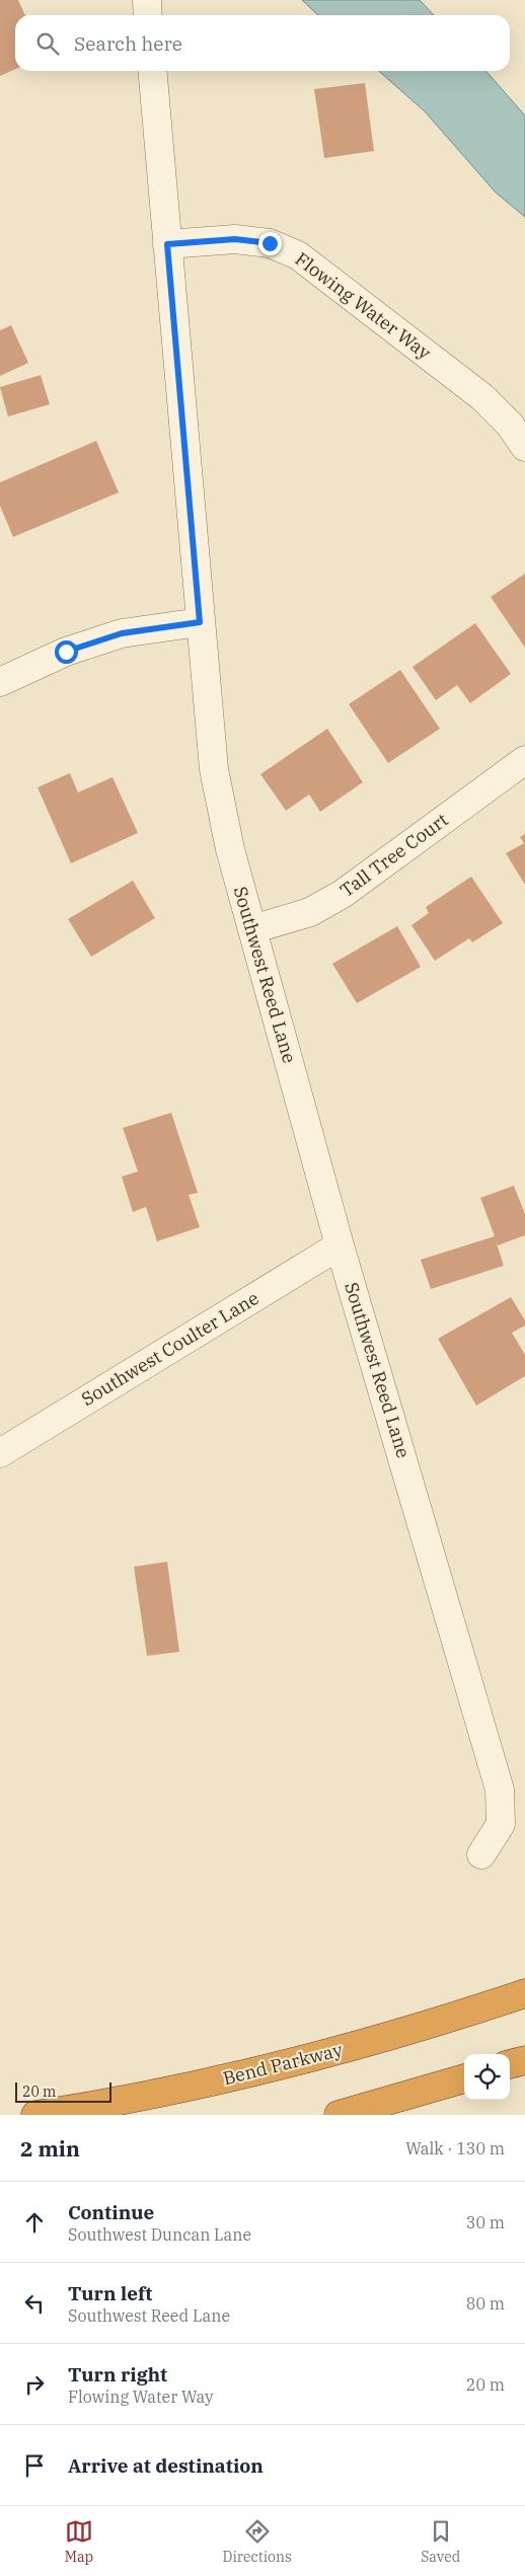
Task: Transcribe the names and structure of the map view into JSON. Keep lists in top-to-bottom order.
{
  "streets": {
    "highway": ["Bend Parkway"],
    "street": [
      "Flowing Water Way",
      "Tall Tree Court",
      "Southwest Reed Lane",
      "Southwest Coulter Lane"
    ]
  },
  "crossings": [
    ["Flowing Water Way", "Southwest Reed Lane"],
    ["Tall Tree Court", "Southwest Reed Lane"],
    ["Southwest Reed Lane", "Southwest Coulter Lane"]
  ],
  "scale_bar": "20 m",
  "page": {
    "search": "Search here",
    "scale": "20 m",
    "heading": ["2 min", "Walk · 130 m"],
    "list": [
      ["Continue", "Southwest Duncan Lane", "30 m"],
      ["Turn left", "Southwest Reed Lane", "80 m"],
      ["Turn right", "Flowing Water Way", "20 m"],
      "Arrive at destination"
    ],
    "nav": ["Map", "Directions", "Saved"]
  }
}
